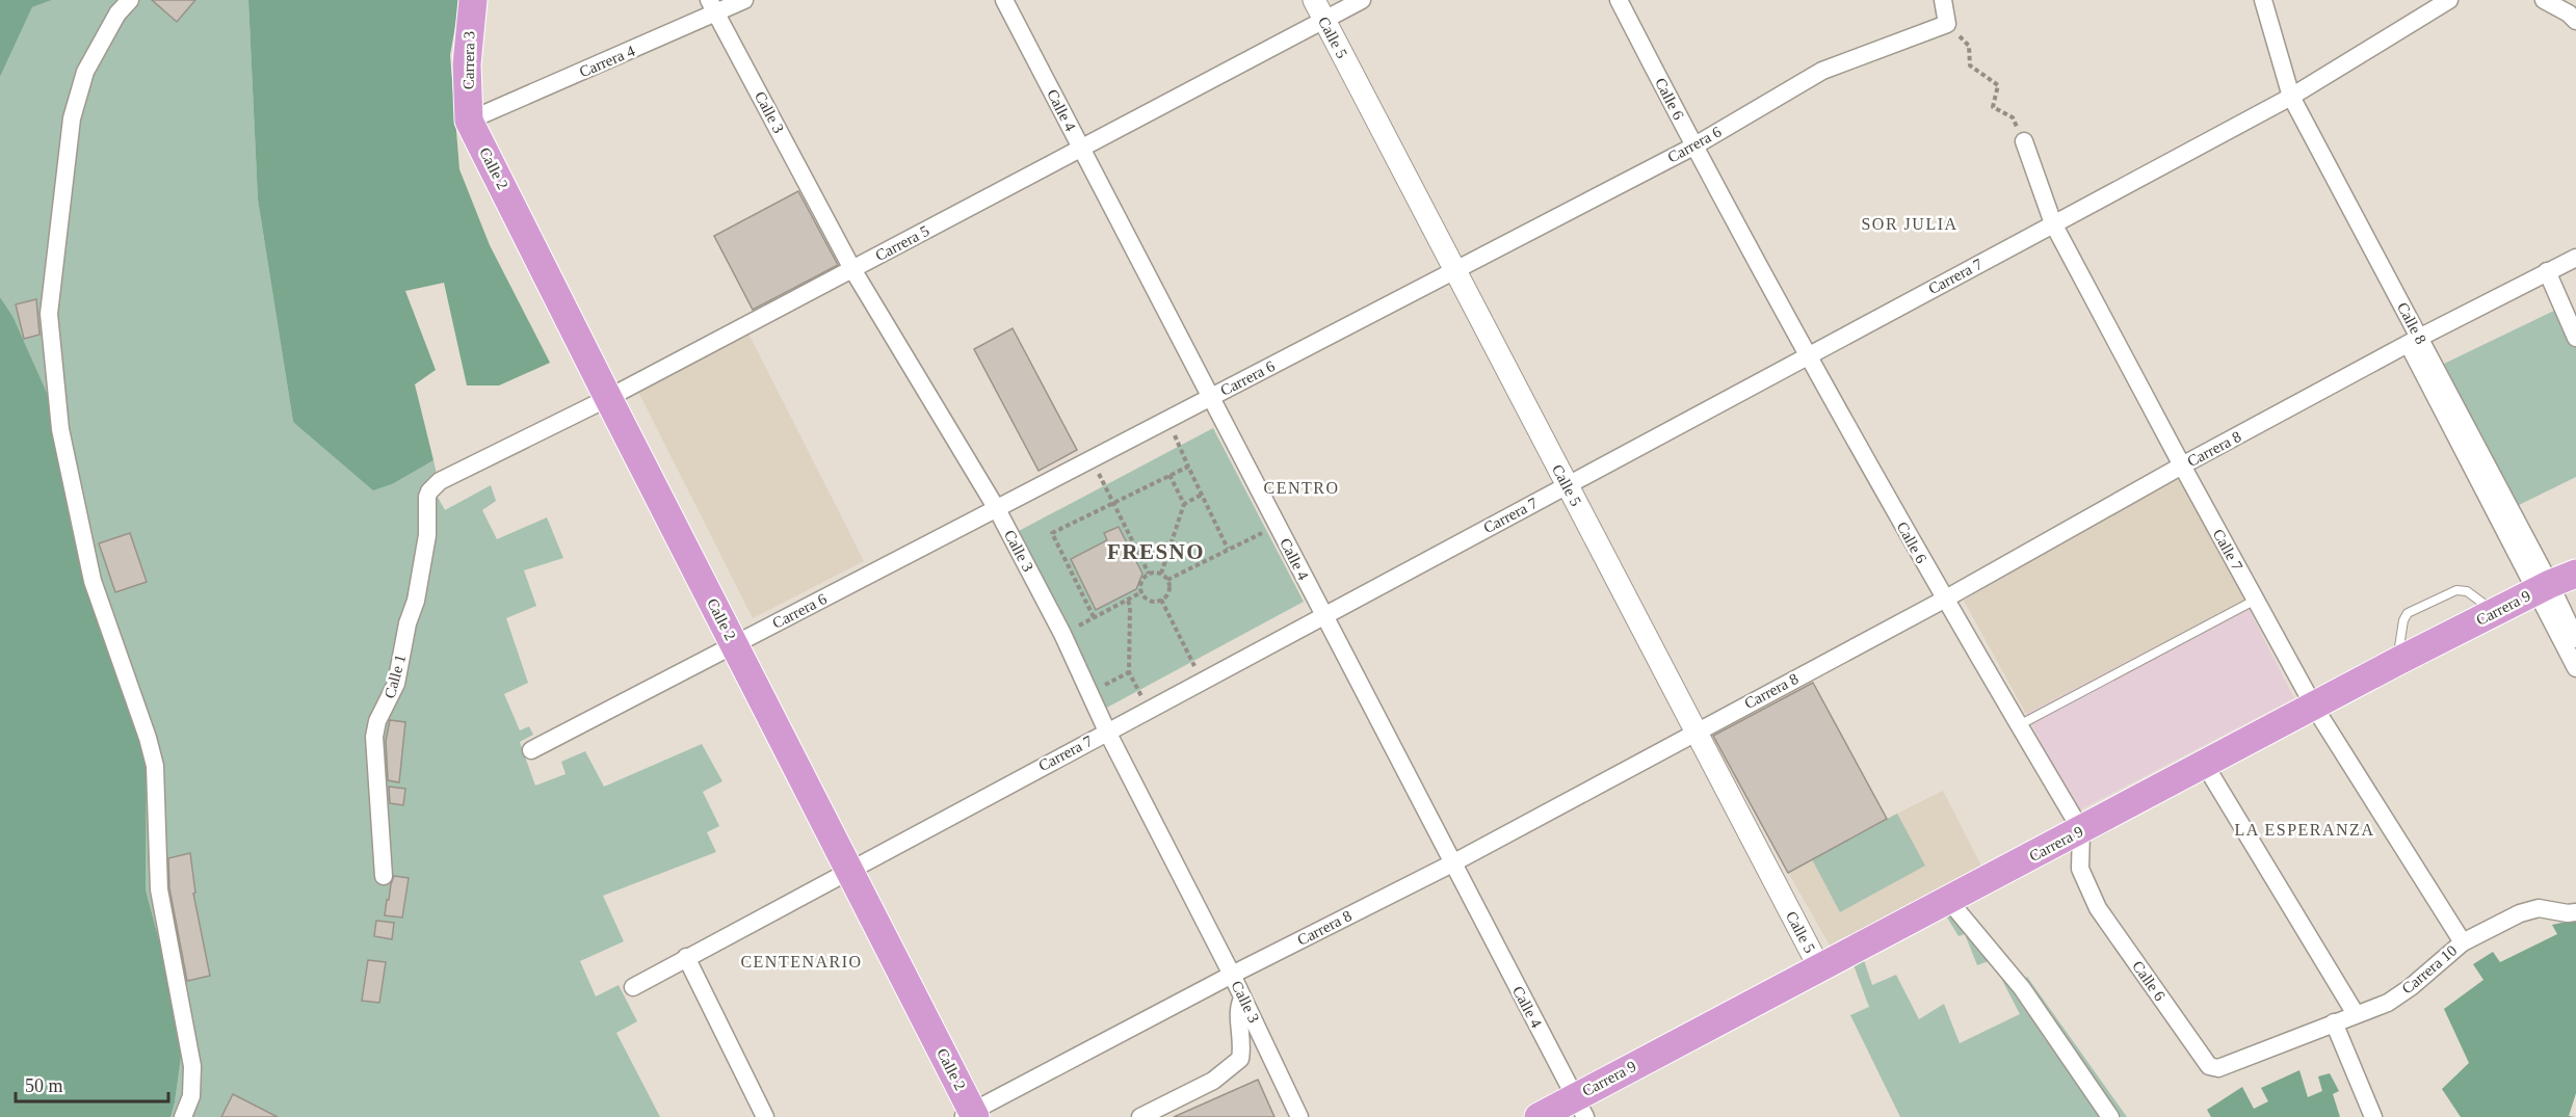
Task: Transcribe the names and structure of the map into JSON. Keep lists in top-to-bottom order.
{
  "streets": {
    "highway": ["Carrera 3", "Calle 2", "Carrera 9"],
    "street": [
      "Calle 5",
      "Carrera 4",
      "Calle 6",
      "Calle 4",
      "Calle 3",
      "Carrera 6",
      "Carrera 5",
      "Carrera 7",
      "Calle 8",
      "Carrera 8",
      "Calle 7",
      "Calle 1",
      "Carrera 10"
    ]
  },
  "crossings": [
    ["Calle 5", "Carrera 6"],
    ["Calle 5", "Carrera 5"],
    ["Calle 5", "Carrera 7"],
    ["Calle 5", "Carrera 8"],
    ["Calle 5", "Carrera 9"],
    ["Carrera 3", "Carrera 4"],
    ["Carrera 3", "Calle 2"],
    ["Carrera 4", "Calle 3"],
    ["Carrera 4", "Calle 2"],
    ["Calle 6", "Carrera 6"],
    ["Calle 6", "Carrera 7"],
    ["Calle 6", "Carrera 8"],
    ["Calle 6", "Carrera 9"],
    ["Calle 6", "Carrera 10"],
    ["Calle 4", "Carrera 6"],
    ["Calle 4", "Carrera 5"],
    ["Calle 4", "Carrera 7"],
    ["Calle 4", "Carrera 8"],
    ["Calle 4", "Carrera 9"],
    ["Calle 3", "Carrera 6"],
    ["Calle 3", "Carrera 5"],
    ["Calle 3", "Carrera 7"],
    ["Calle 3", "Carrera 8"],
    ["Carrera 6", "Calle 2"],
    ["Calle 2", "Carrera 5"],
    ["Calle 2", "Carrera 7"],
    ["Calle 2", "Carrera 8"],
    ["Carrera 5", "Calle 1"],
    ["Carrera 7", "Calle 8"],
    ["Carrera 7", "Calle 7"],
    ["Calle 8", "Carrera 8"],
    ["Calle 8", "Carrera 9"],
    ["Carrera 8", "Calle 7"],
    ["Calle 7", "Carrera 9"],
    ["Calle 7", "Carrera 10"]
  ],
  "districts": [
    "SOR JULIA",
    "CENTRO",
    "FRESNO",
    "LA ESPERANZA",
    "CENTENARIO"
  ],
  "scale_bar": "50 m"
}
